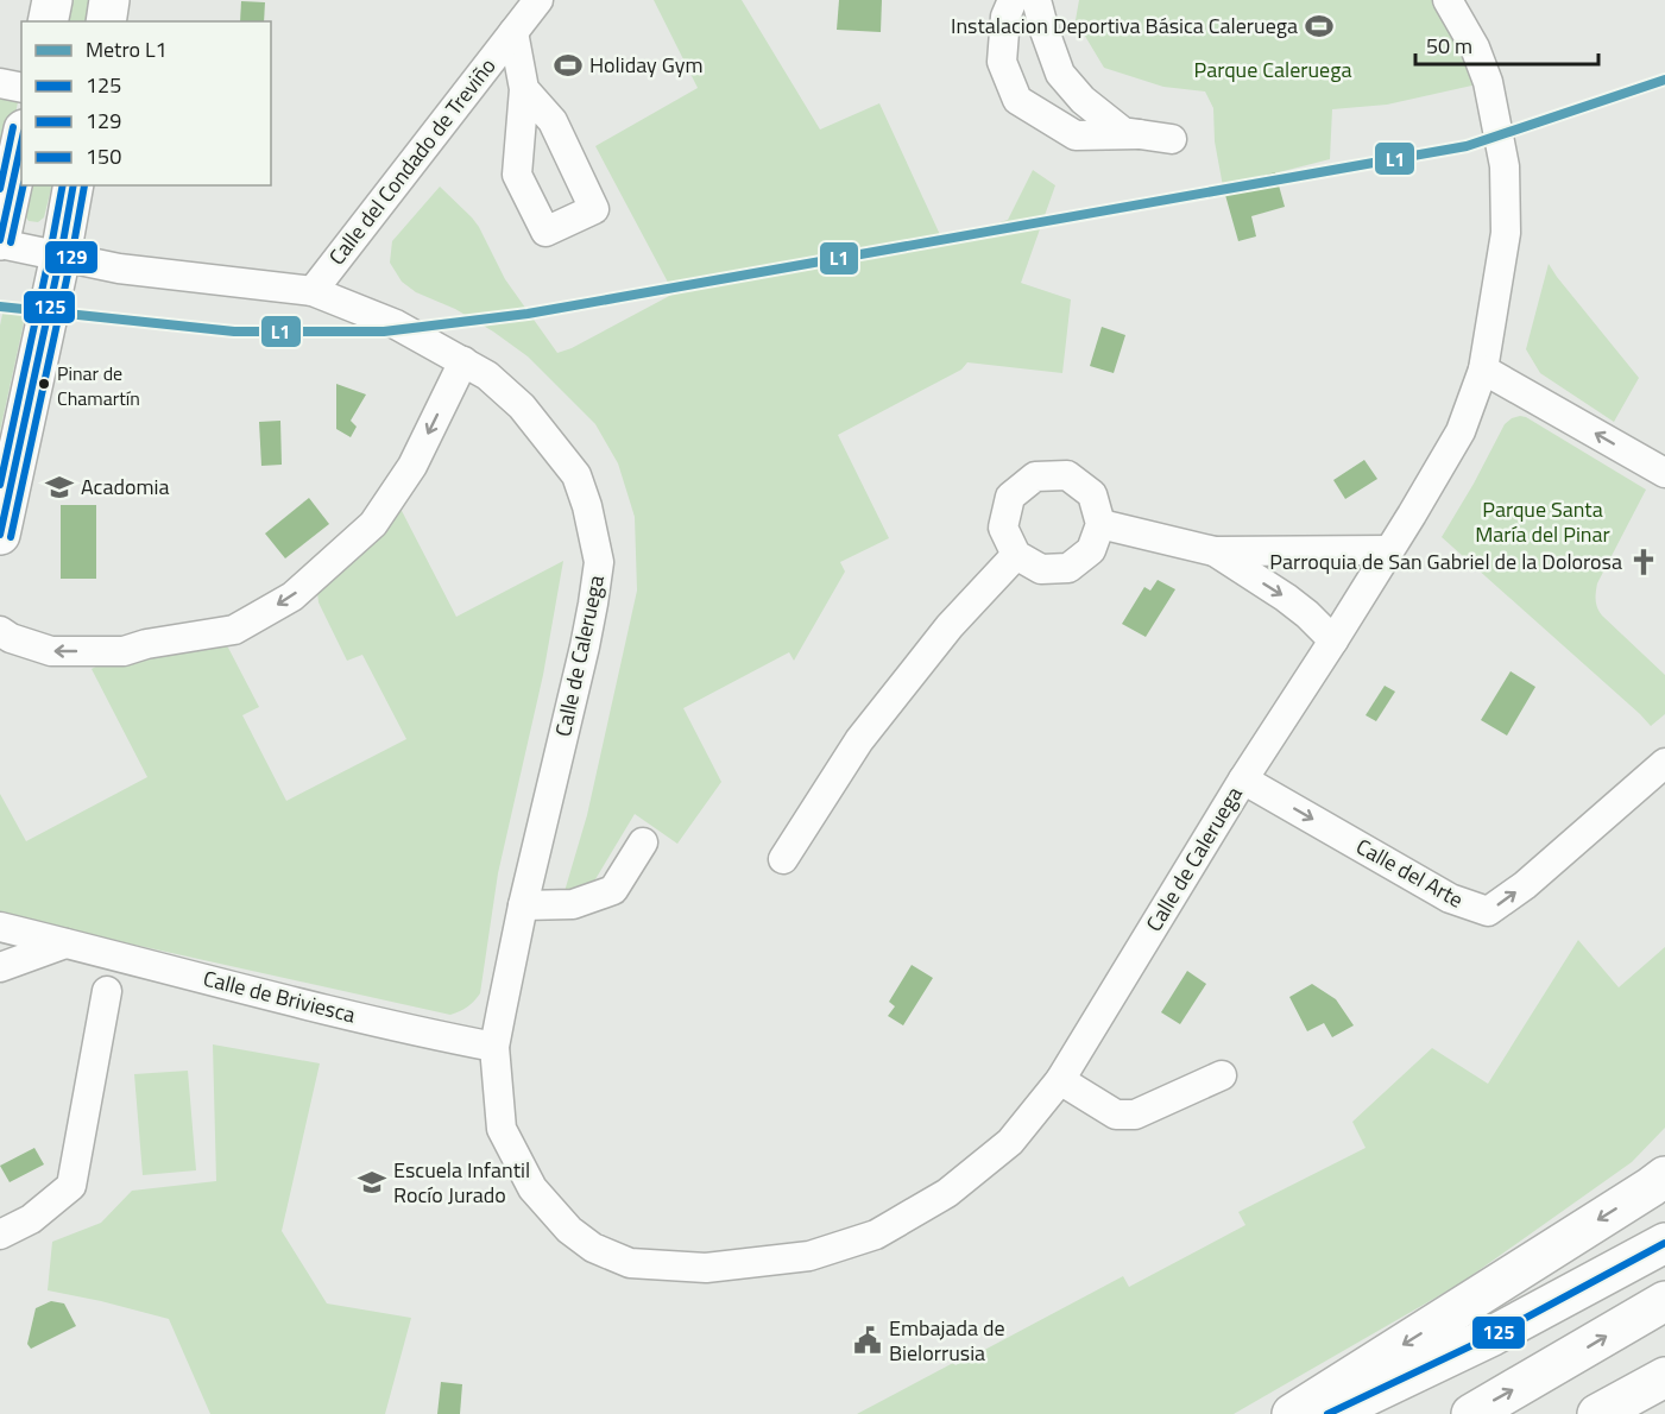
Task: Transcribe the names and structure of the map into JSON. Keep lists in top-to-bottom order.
{
  "streets": {
    "street": [
      "Calle del Condado de Treviño",
      "Calle de Caleruega",
      "Calle del Arte",
      "Calle de Briviesca"
    ]
  },
  "crossings": [
    ["Calle del Condado de Treviño", "Calle de Caleruega"],
    ["Calle de Caleruega", "Calle del Arte"],
    ["Calle de Caleruega", "Calle de Briviesca"]
  ],
  "one_way": ["Calle del Arte"],
  "parks": ["Parque Caleruega", "Parque Santa María del Pinar"],
  "places": {
    "sports": ["Instalacion Deportiva Básica Caleruega", "Holiday Gym"],
    "other": ["Pinar de Chamartín"],
    "school or university": ["Acadomia", "Escuela Infantil Rocío Jurado"],
    "church": ["Parroquia de San Gabriel de la Dolorosa"],
    "public building": ["Embajada de Bielorrusia"]
  },
  "lines": [
    "metro line L1",
    "transit line 150",
    "transit line 125",
    "transit line 129"
  ],
  "legend": [
    "Metro L1",
    "125",
    "129",
    "150"
  ],
  "scale_bar": "50 m"
}
